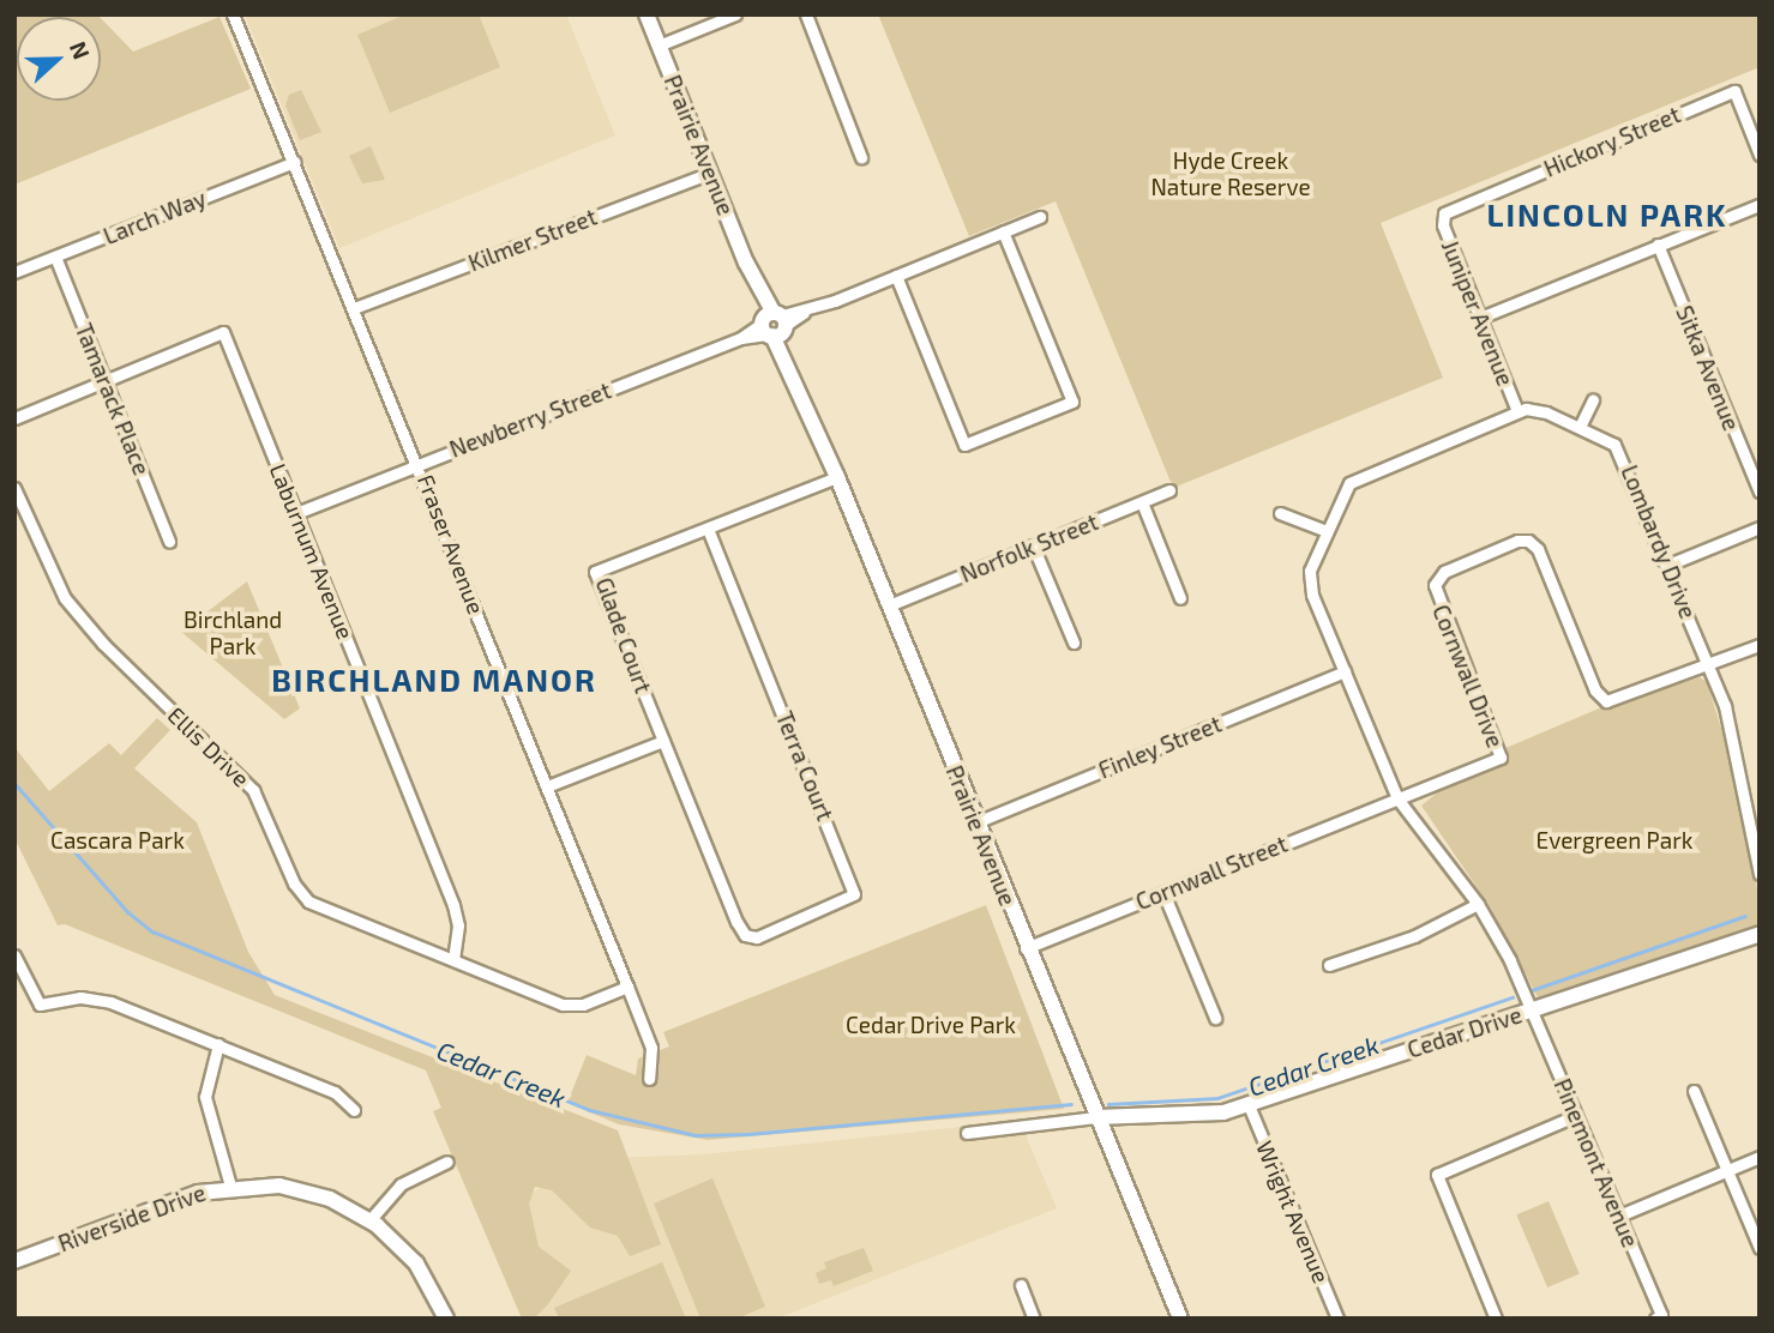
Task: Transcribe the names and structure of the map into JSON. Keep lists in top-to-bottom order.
{
  "streets": {
    "main road": ["Prairie Avenue", "Cedar Drive", "Riverside Drive"],
    "street": [
      "Hickory Street",
      "Larch Way",
      "Kilmer Street",
      "Juniper Avenue",
      "Sitka Avenue",
      "Tamarack Place",
      "Newberry Street",
      "Lombardy Drive",
      "Fraser Avenue",
      "Norfolk Street",
      "Laburnum Avenue",
      "Glade Court",
      "Cornwall Drive",
      "Ellis Drive",
      "Finley Street",
      "Terra Court",
      "Cornwall Street",
      "Pinemont Avenue",
      "Wright Avenue"
    ]
  },
  "crossings": [
    ["Hickory Street", "Juniper Avenue"],
    ["Prairie Avenue", "Kilmer Street"],
    ["Prairie Avenue", "Newberry Street"],
    ["Prairie Avenue", "Norfolk Street"],
    ["Prairie Avenue", "Glade Court"],
    ["Prairie Avenue", "Finley Street"],
    ["Prairie Avenue", "Cornwall Street"],
    ["Prairie Avenue", "Cedar Drive"],
    ["Larch Way", "Tamarack Place"],
    ["Larch Way", "Fraser Avenue"],
    ["Kilmer Street", "Fraser Avenue"],
    ["Juniper Avenue", "Lombardy Drive"],
    ["Tamarack Place", "Laburnum Avenue"],
    ["Newberry Street", "Fraser Avenue"],
    ["Newberry Street", "Laburnum Avenue"],
    ["Lombardy Drive", "Cornwall Drive"],
    ["Fraser Avenue", "Ellis Drive"],
    ["Laburnum Avenue", "Ellis Drive"],
    ["Glade Court", "Terra Court"],
    ["Cornwall Drive", "Cornwall Street"],
    ["Cedar Drive", "Pinemont Avenue"],
    ["Cedar Drive", "Wright Avenue"]
  ],
  "districts": ["LINCOLN PARK", "BIRCHLAND MANOR"],
  "water": ["Cedar Creek"],
  "parks": [
    "Hyde Creek Nature Reserve",
    "Birchland Park",
    "Cascara Park",
    "Evergreen Park",
    "Cedar Drive Park"
  ],
  "north": "right"
}
